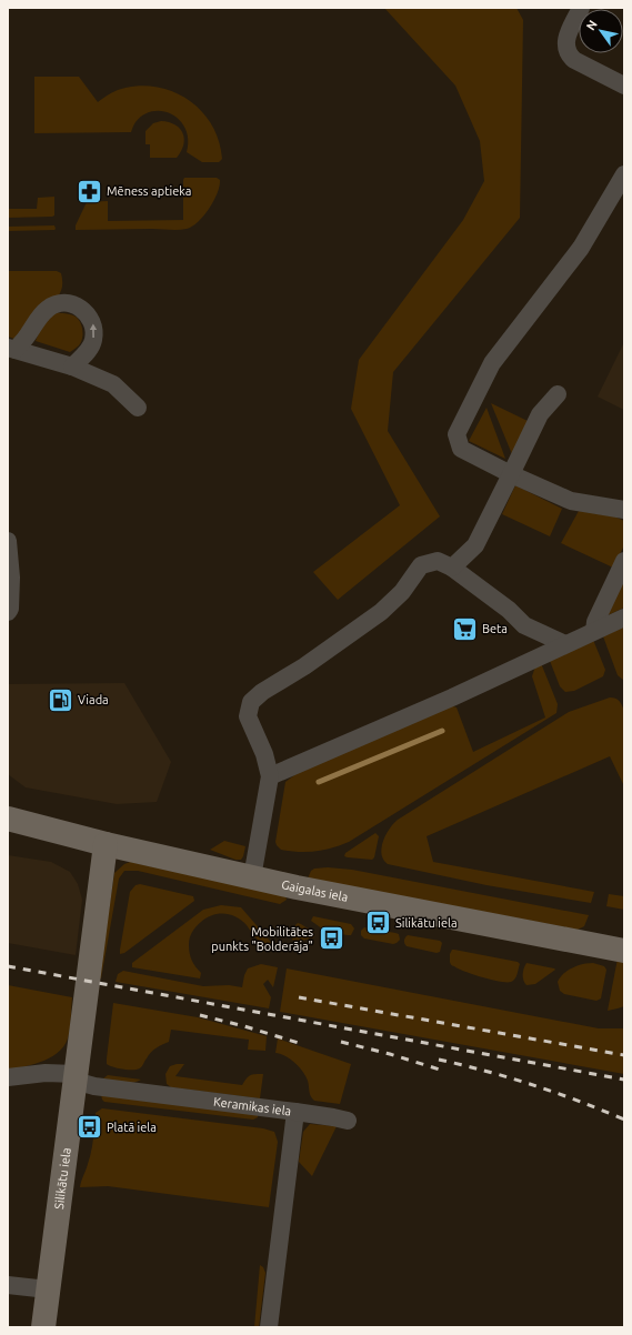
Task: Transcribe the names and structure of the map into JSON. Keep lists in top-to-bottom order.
{
  "streets": {
    "main road": ["Gaigalas iela", "Silikātu iela"],
    "street": ["Keramikas iela"]
  },
  "crossings": [
    ["Gaigalas iela", "Silikātu iela"],
    ["Keramikas iela", "Silikātu iela"]
  ],
  "places": {
    "pharmacy": ["Mēness aptieka"],
    "supermarket": ["Beta"],
    "fuel station": ["Viada"],
    "bus stop": ["Silikātu iela", "Mobilitātes punkts \"Bolderāja\"", "Platā iela"]
  },
  "north": "top left"
}
